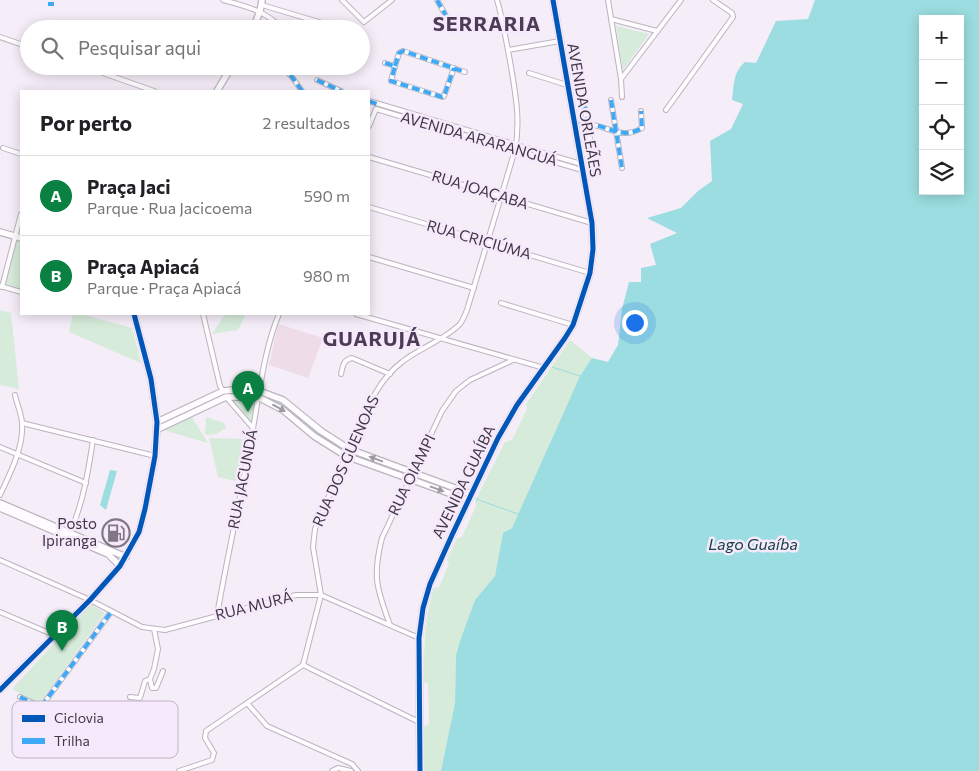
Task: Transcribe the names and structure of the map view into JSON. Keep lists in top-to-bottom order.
{
  "streets": {
    "street": [
      "AVENIDA ORLEÃES",
      "AVENIDA ARARANGUÁ",
      "RUA JOAÇABA",
      "RUA CRICIÚMA",
      "RUA DOS GUENOAS",
      "RUA OIAMPI",
      "RUA JACUNDÁ",
      "AVENIDA GUAÍBA",
      "RUA MURÁ"
    ]
  },
  "crossings": [
    ["AVENIDA ORLEÃES", "AVENIDA ARARANGUÁ"],
    ["AVENIDA ORLEÃES", "RUA JOAÇABA"],
    ["AVENIDA ORLEÃES", "AVENIDA GUAÍBA"],
    ["AVENIDA ARARANGUÁ", "RUA DOS GUENOAS"],
    ["RUA JOAÇABA", "RUA DOS GUENOAS"],
    ["RUA JOAÇABA", "AVENIDA GUAÍBA"],
    ["RUA CRICIÚMA", "RUA DOS GUENOAS"],
    ["RUA CRICIÚMA", "AVENIDA GUAÍBA"],
    ["RUA DOS GUENOAS", "RUA MURÁ"],
    ["RUA OIAMPI", "RUA MURÁ"],
    ["RUA JACUNDÁ", "RUA MURÁ"],
    ["AVENIDA GUAÍBA", "RUA MURÁ"]
  ],
  "districts": ["SERRARIA", "GUARUJÁ"],
  "water": ["Lago Guaíba"],
  "places": {
    "fuel station": ["Posto Ipiranga"]
  },
  "legend": ["Ciclovia", "Trilha"],
  "page": {
    "map_buttons": ["+", "−"],
    "search": "Pesquisar aqui",
    "heading": ["Por perto", "2 resultados"],
    "list": [
      {
        "mark": "A",
        "name": "Praça Jaci",
        "note": "Parque · Rua Jacicoema",
        "value": "590 m"
      },
      {
        "mark": "B",
        "name": "Praça Apiacá",
        "note": "Parque · Praça Apiacá",
        "value": "980 m"
      }
    ],
    "pins": ["A", "B"]
  }
}
